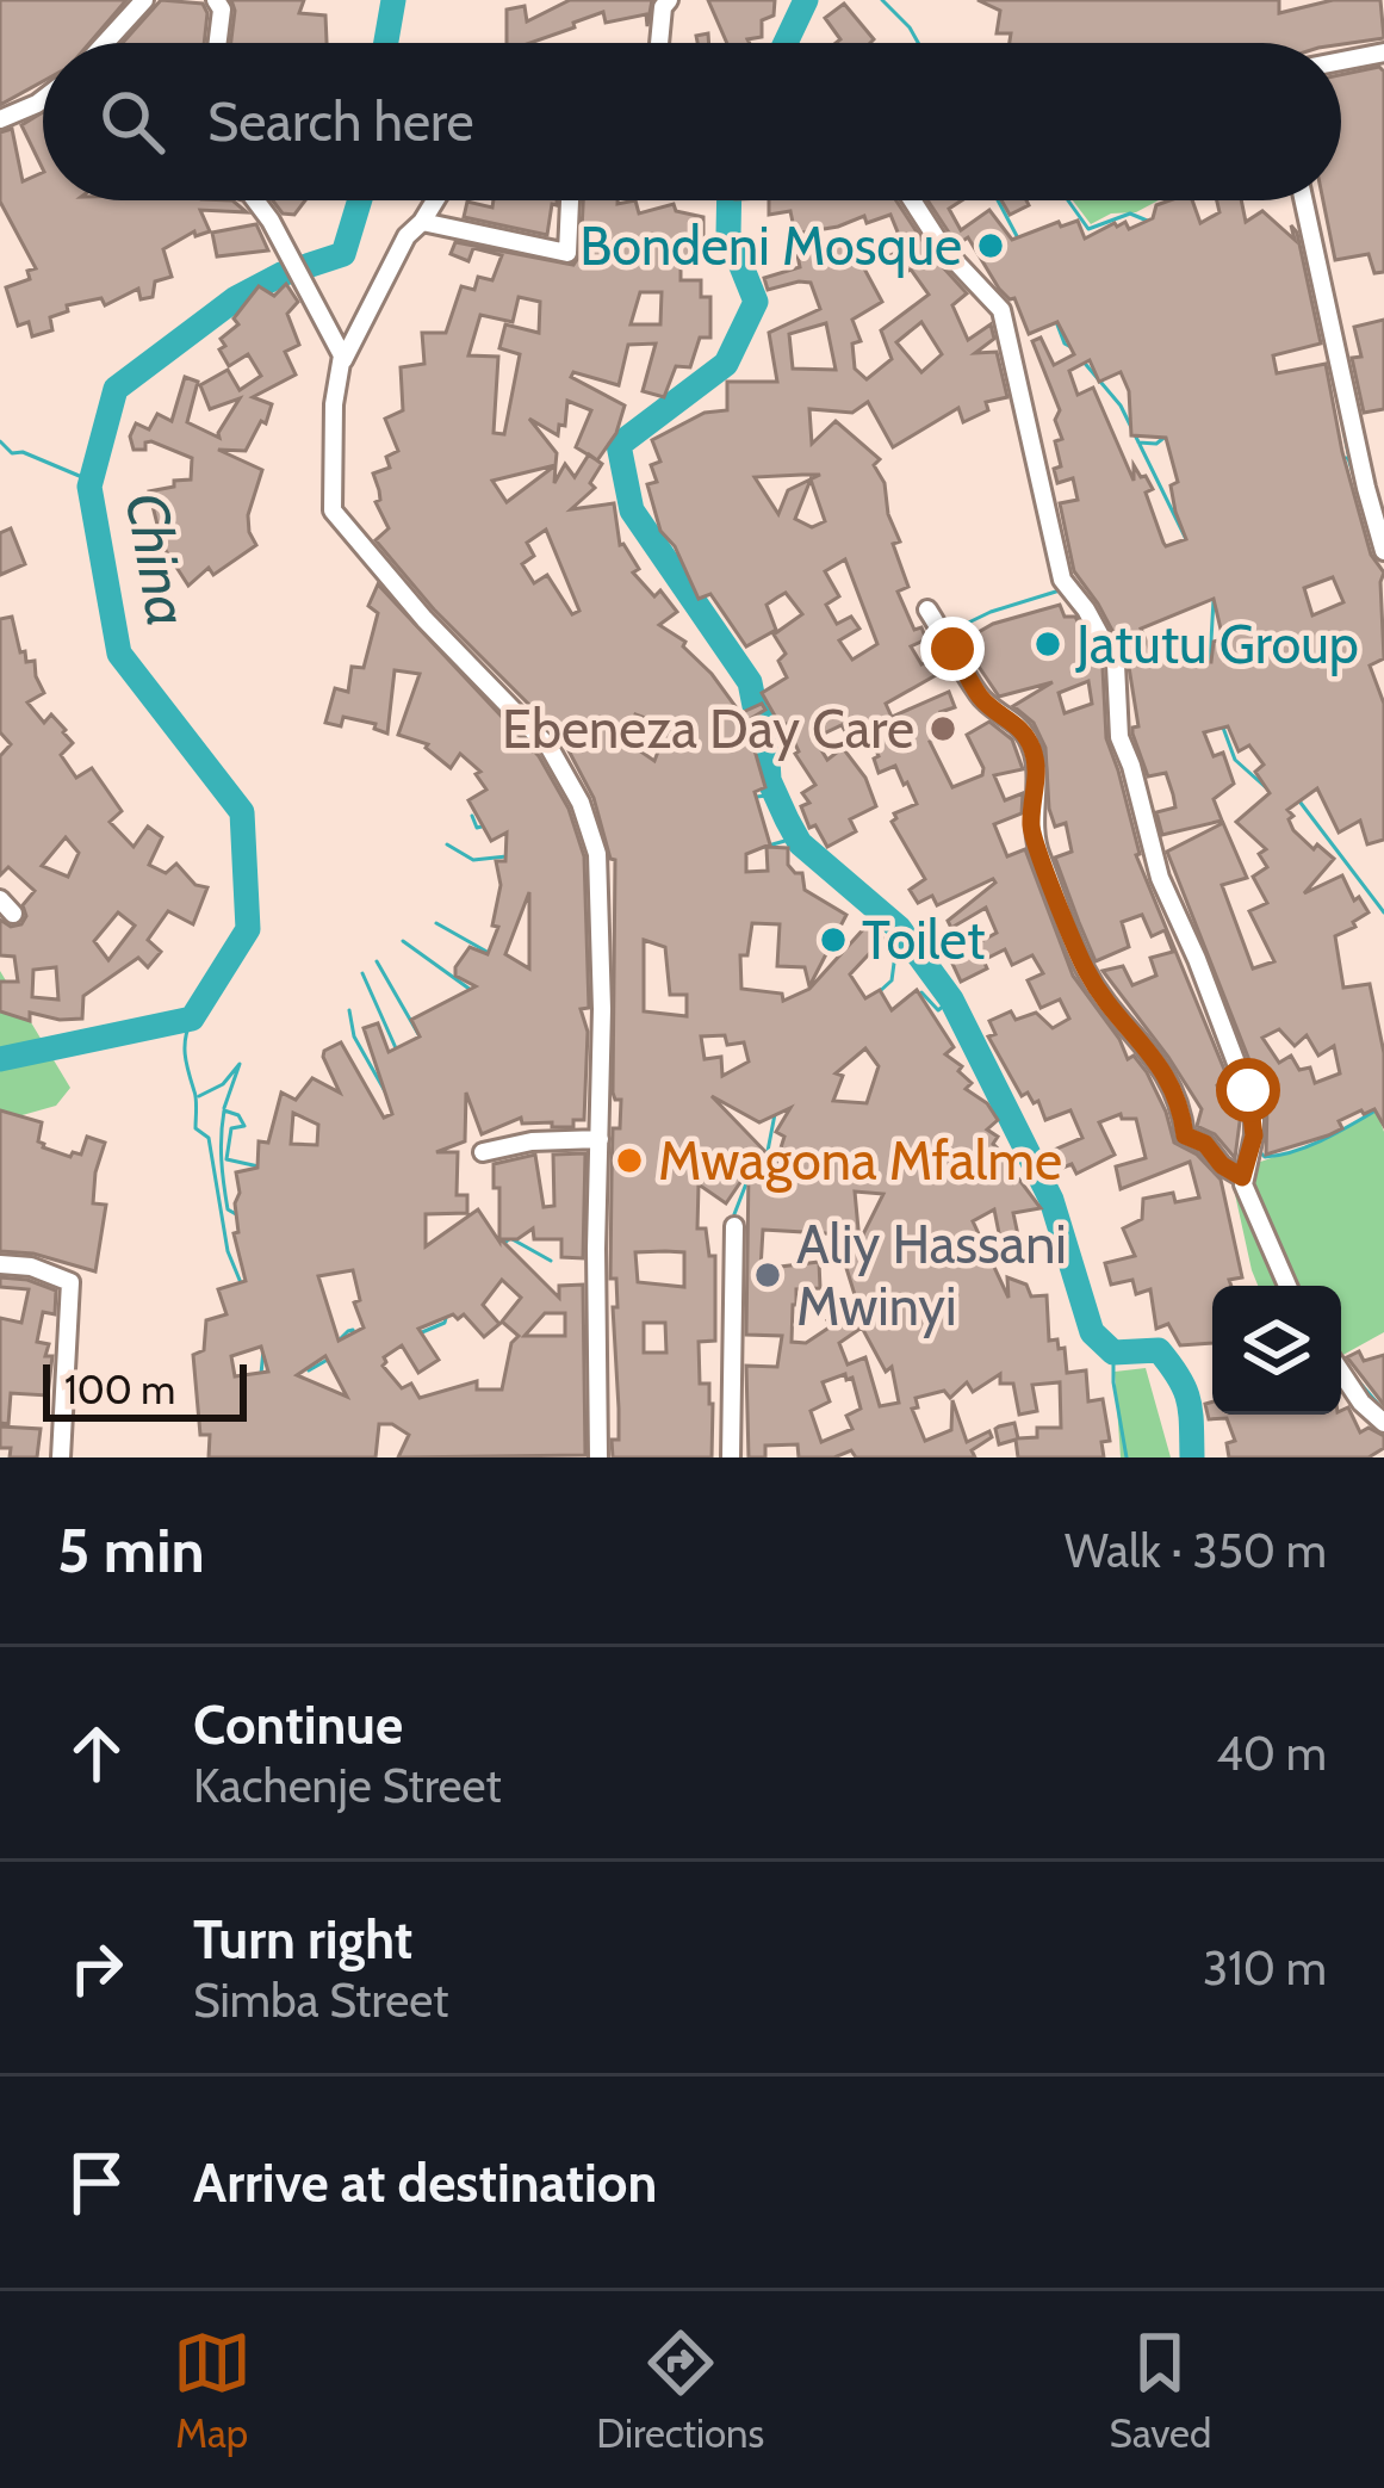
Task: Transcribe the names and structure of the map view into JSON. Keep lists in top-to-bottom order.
{
  "water": ["China"],
  "places": [
    "Bondeni Mosque",
    "Jatutu Group",
    "Ebeneza Day Care",
    "Toilet",
    "Mwagona Mfalme",
    "Aliy Hassani Mwinyi"
  ],
  "scale_bar": "100 m",
  "page": {
    "search": "Search here",
    "scale": "100 m",
    "heading": ["5 min", "Walk · 350 m"],
    "list": [
      ["Continue", "Kachenje Street", "40 m"],
      ["Turn right", "Simba Street", "310 m"],
      "Arrive at destination"
    ],
    "nav": ["Map", "Directions", "Saved"]
  }
}
